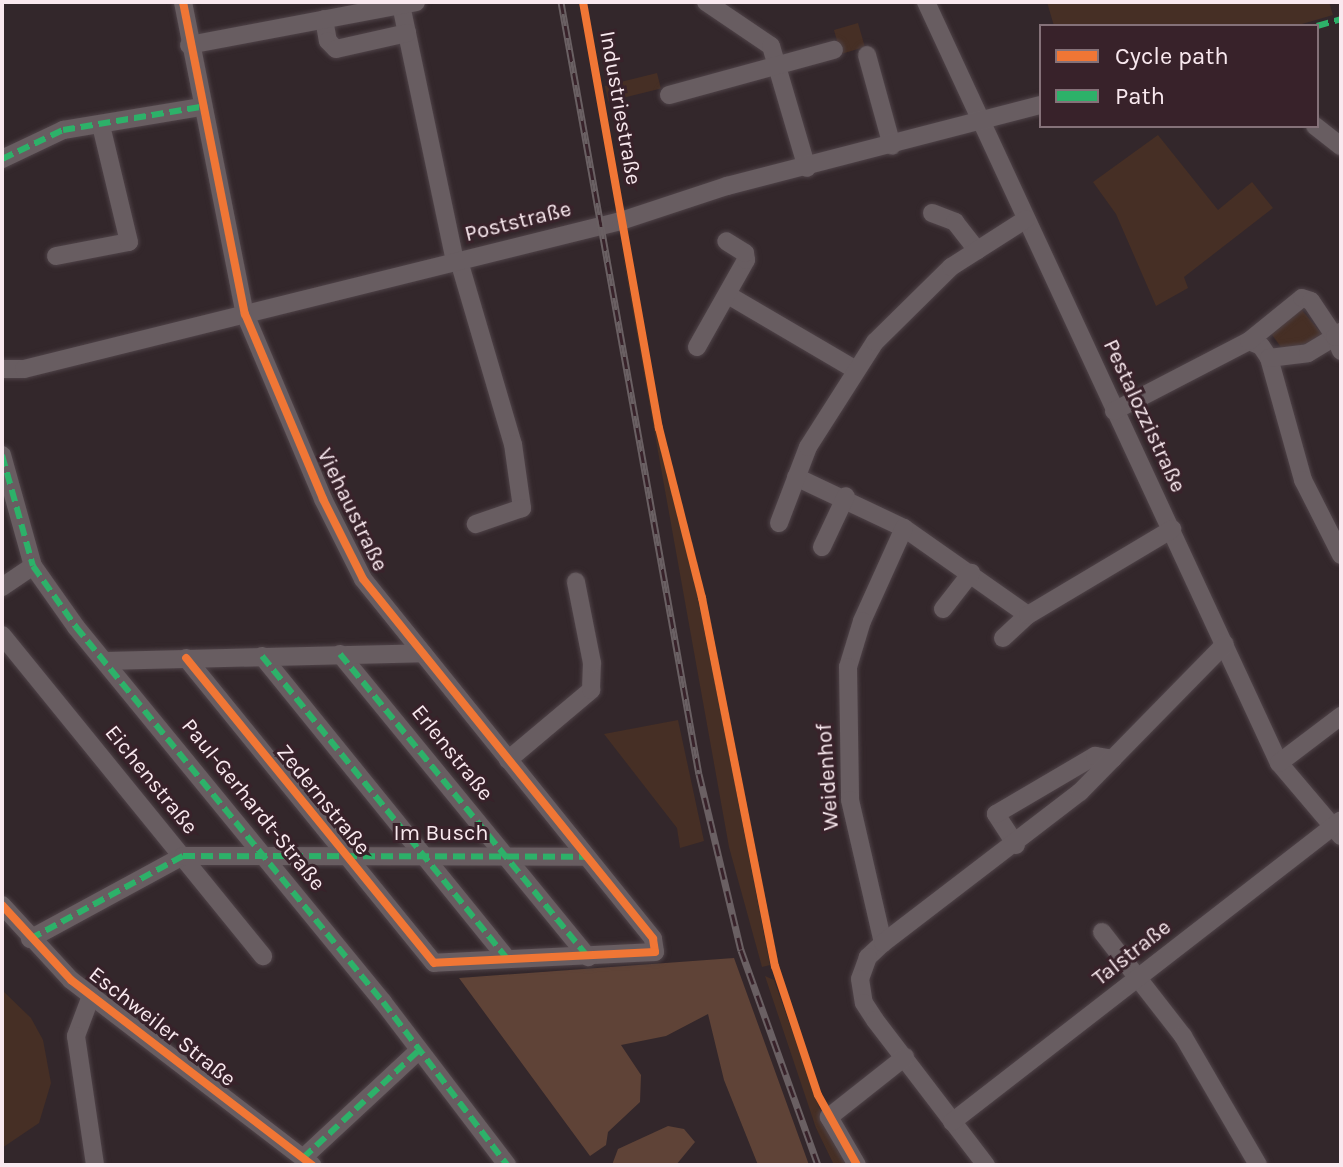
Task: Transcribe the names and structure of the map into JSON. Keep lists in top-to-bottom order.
{
  "streets": {
    "street": [
      "Poststraße",
      "Pestalozzistraße",
      "Viehaustraße",
      "Erlenstraße",
      "Weidenhof",
      "Eichenstraße",
      "Zedernstraße",
      "Paul-Gerhardt-Straße",
      "Im Busch",
      "Talstraße",
      "Eschweiler Straße"
    ],
    "cycle path": ["Industriestraße"]
  },
  "crossings": [
    ["Poststraße", "Pestalozzistraße"],
    ["Poststraße", "Viehaustraße"],
    ["Pestalozzistraße", "Talstraße"],
    ["Viehaustraße", "Erlenstraße"],
    ["Viehaustraße", "Im Busch"],
    ["Erlenstraße", "Im Busch"],
    ["Eichenstraße", "Im Busch"],
    ["Zedernstraße", "Im Busch"],
    ["Paul-Gerhardt-Straße", "Im Busch"],
    ["Im Busch", "Eschweiler Straße"]
  ],
  "legend": ["Cycle path", "Path"]
}
